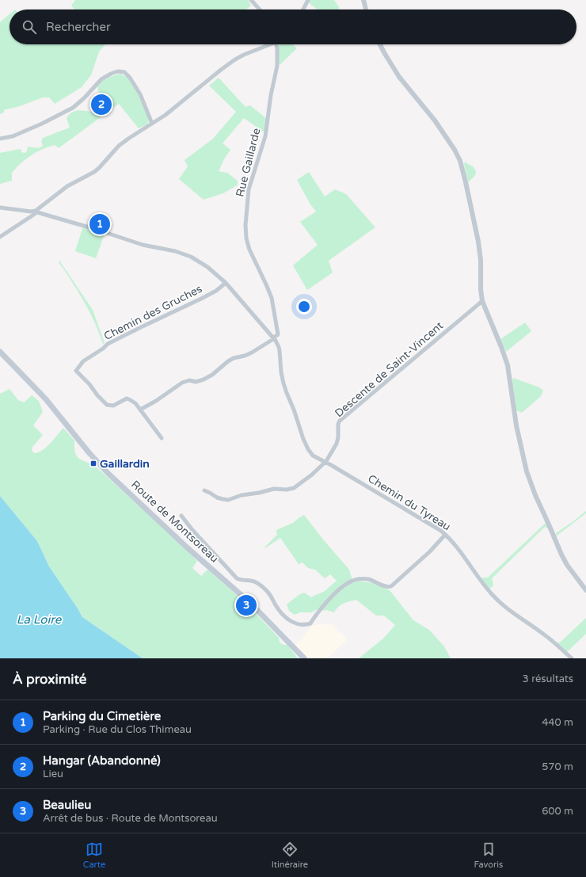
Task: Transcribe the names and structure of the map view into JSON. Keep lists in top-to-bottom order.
{
  "streets": {
    "main road": ["Route de Montsoreau"],
    "street": [
      "Rue Gaillarde",
      "Chemin des Gruches",
      "Descente de Saint-Vincent",
      "Chemin du Tyreau"
    ]
  },
  "crossings": [
    ["Rue Gaillarde", "Chemin du Tyreau"],
    ["Descente de Saint-Vincent", "Chemin du Tyreau"]
  ],
  "water": ["La Loire"],
  "places": {
    "transit": ["Gaillardin"]
  },
  "page": {
    "search": "Rechercher",
    "pins": ["2", "1", "3"],
    "heading": ["À proximité", "3 résultats"],
    "list": [
      {
        "mark": "1",
        "name": "Parking du Cimetière",
        "note": "Parking · Rue du Clos Thimeau",
        "value": "440 m"
      },
      {
        "mark": "2",
        "name": "Hangar (Abandonné)",
        "note": "Lieu",
        "value": "570 m"
      },
      {
        "mark": "3",
        "name": "Beaulieu",
        "note": "Arrêt de bus · Route de Montsoreau",
        "value": "600 m"
      }
    ],
    "nav": ["Carte", "Itinéraire", "Favoris"]
  }
}
